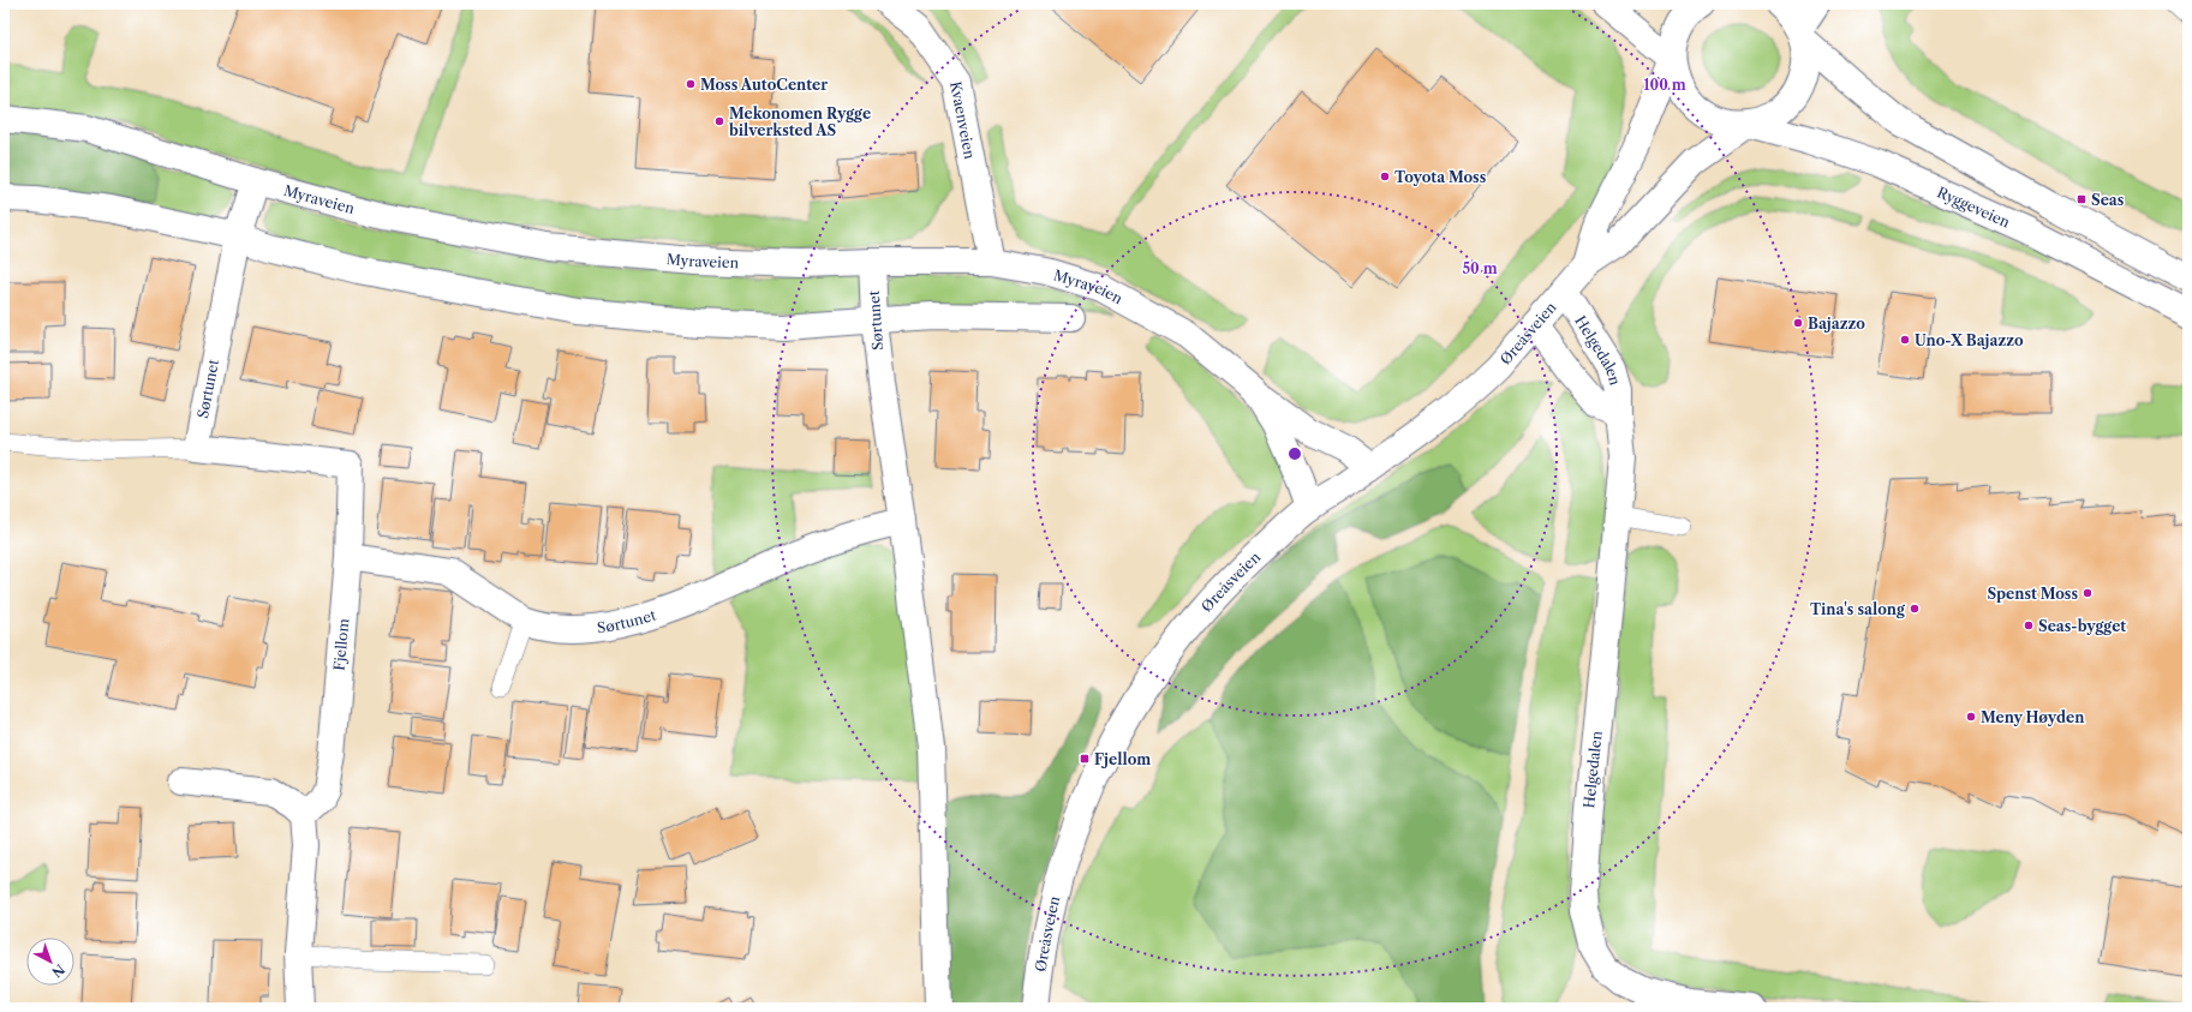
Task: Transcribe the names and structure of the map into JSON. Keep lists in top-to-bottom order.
{
  "streets": {
    "street": [
      "Kvaenveien",
      "Myraveien",
      "Ryggeveien",
      "Sørtunet",
      "Øreåsveien",
      "Helgedalen",
      "Fjellom"
    ]
  },
  "crossings": [
    ["Kvaenveien", "Myraveien"],
    ["Myraveien", "Sørtunet"],
    ["Myraveien", "Øreåsveien"],
    ["Ryggeveien", "Øreåsveien"],
    ["Sørtunet", "Fjellom"],
    ["Øreåsveien", "Helgedalen"]
  ],
  "places": {
    "other": [
      "Moss AutoCenter",
      "Mekonomen Rygge bilverksted AS",
      "Toyota Moss",
      "Bajazzo",
      "Uno-X Bajazzo",
      "Spenst Moss",
      "Tina's salong",
      "Seas-bygget",
      "Meny Høyden"
    ],
    "transit": ["Seas", "Fjellom"]
  },
  "north": "bottom right",
  "rings": ["100 m", "50 m"]
}
